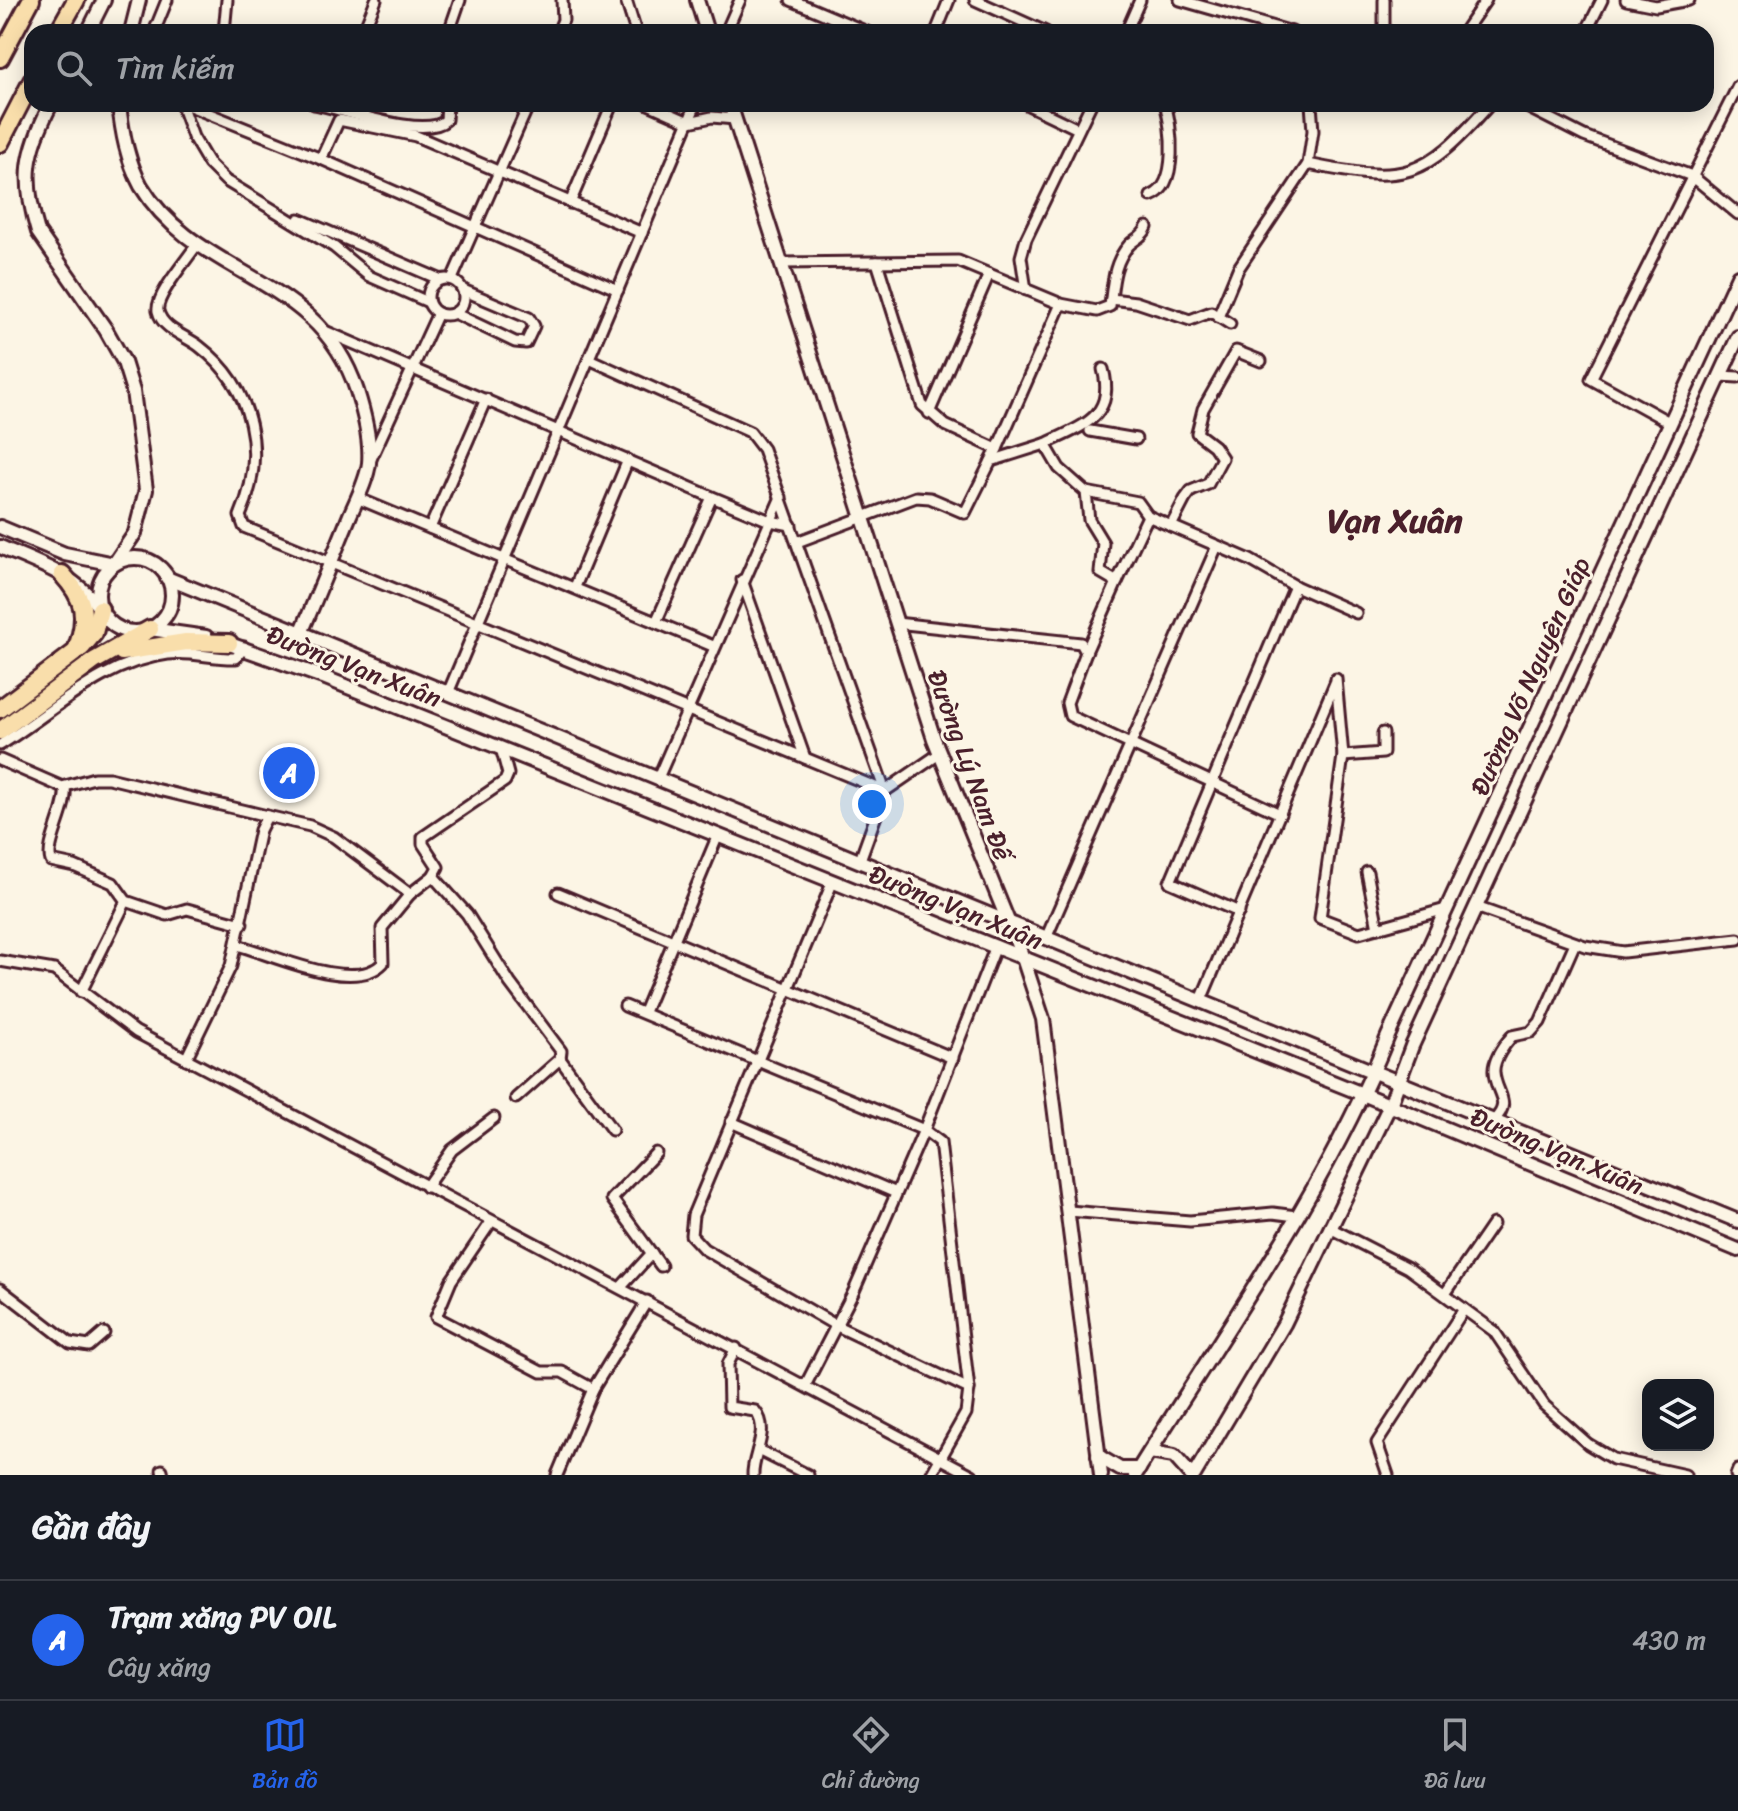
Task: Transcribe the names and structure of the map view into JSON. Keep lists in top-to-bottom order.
{
  "streets": {
    "main road": ["Đường Vạn Xuân", "Đường Võ Nguyên Giáp", "Đường Lý Nam Đế"]
  },
  "crossings": [
    ["Đường Vạn Xuân", "Đường Võ Nguyên Giáp"],
    ["Đường Vạn Xuân", "Đường Lý Nam Đế"]
  ],
  "districts": ["Vạn Xuân"],
  "page": {
    "search": "Tìm kiếm",
    "pins": "A",
    "heading": "Gần đây",
    "list": [
      {
        "mark": "A",
        "name": "Trạm xăng PV OIL",
        "note": "Cây xăng",
        "value": "430 m"
      }
    ],
    "nav": ["Bản đồ", "Chỉ đường", "Đã lưu"]
  }
}
